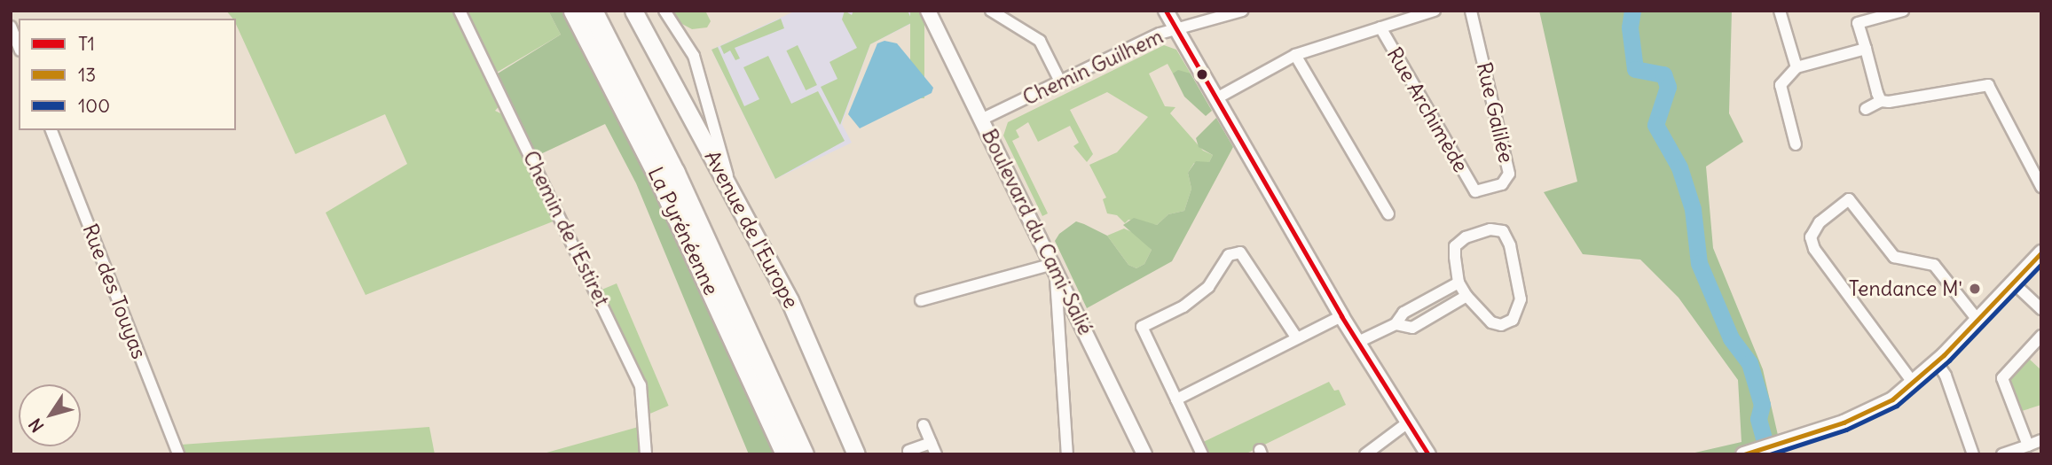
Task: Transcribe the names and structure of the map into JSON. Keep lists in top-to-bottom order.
{
  "streets": {
    "highway": ["La Pyrénéenne"],
    "main road": ["Avenue de l'Europe"],
    "street": [
      "Chemin Guilhem",
      "Rue Archimède",
      "Rue Galilée",
      "Chemin de l'Estiret",
      "Boulevard du Cami-Salié",
      "Rue des Touyas"
    ]
  },
  "crossings": [
    ["Chemin Guilhem", "Boulevard du Cami-Salié"],
    ["Rue Archimède", "Rue Galilée"]
  ],
  "places": ["Tendance M'"],
  "lines": ["transit line T1", "transit line 13", "transit line 100"],
  "legend": ["T1", "13", "100"],
  "north": "bottom left"
}
